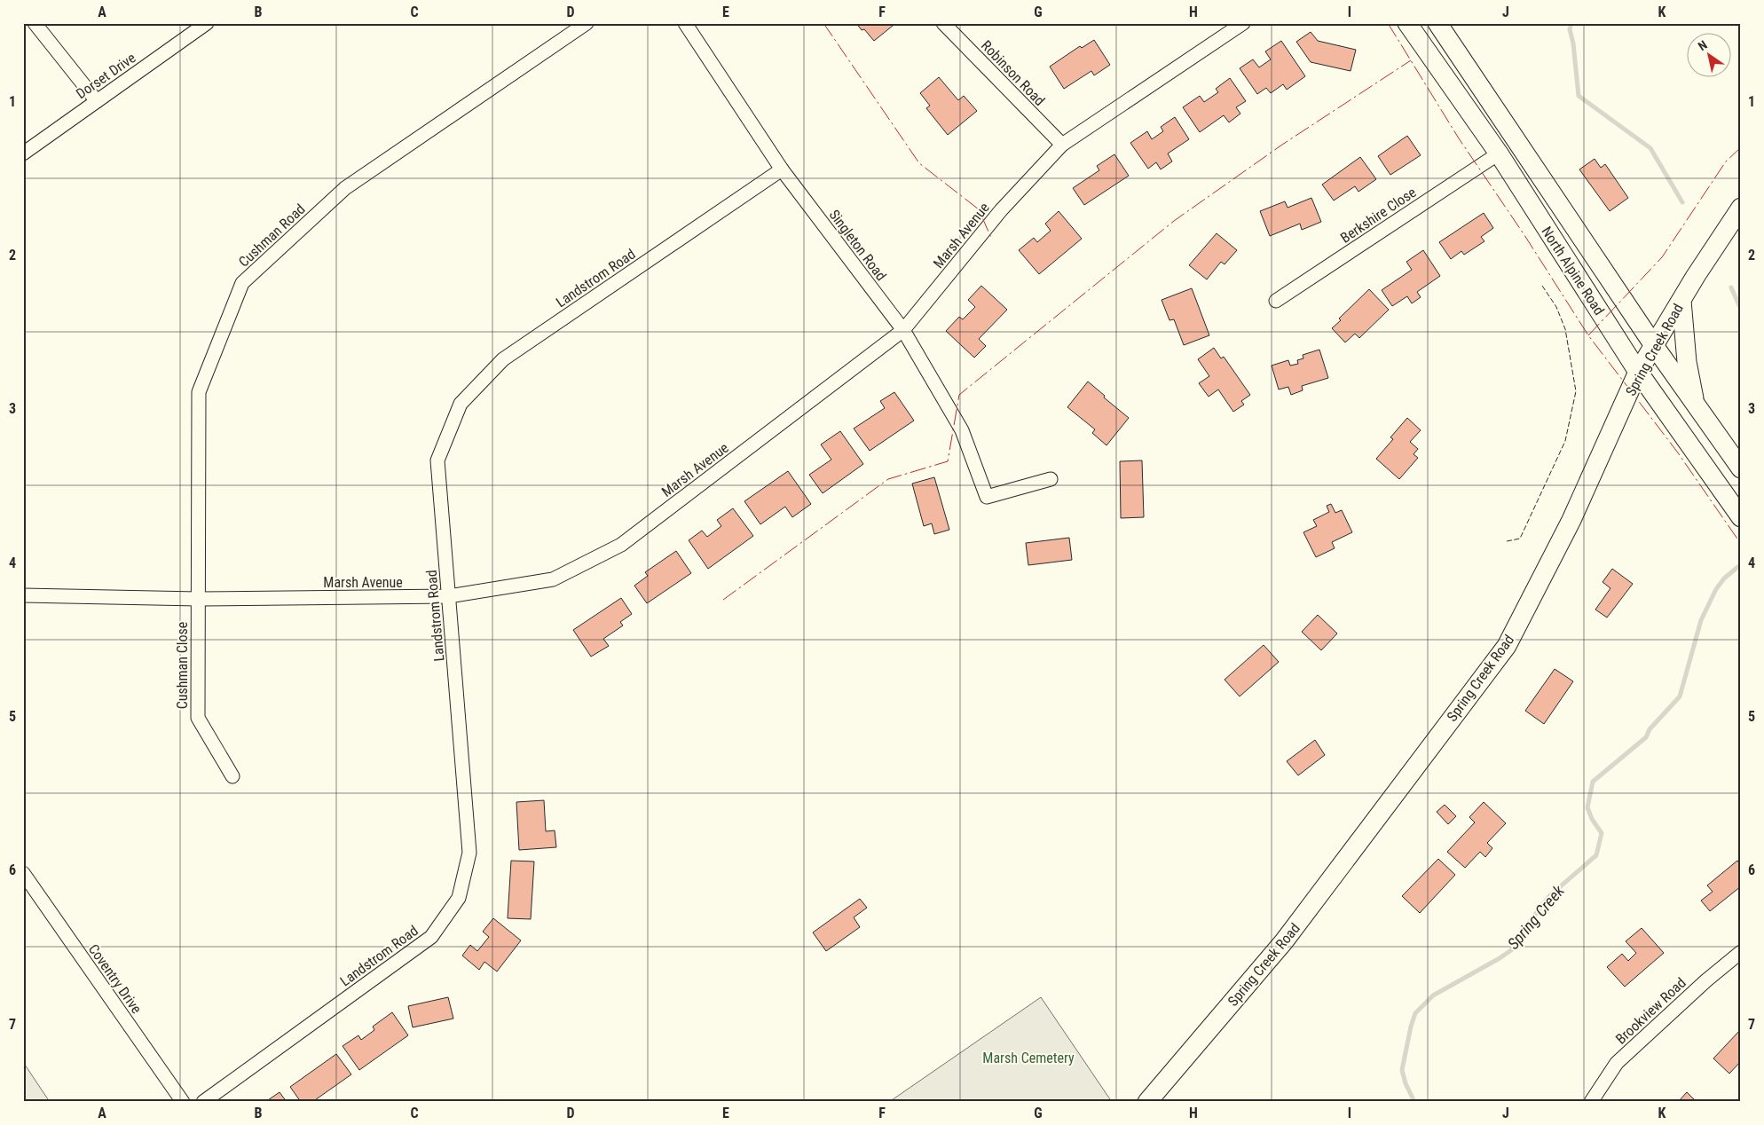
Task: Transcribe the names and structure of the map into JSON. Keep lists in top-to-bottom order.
{
  "streets": {
    "main road": ["North Alpine Road", "Spring Creek Road"],
    "street": [
      "Robinson Road",
      "Dorset Drive",
      "Berkshire Close",
      "Cushman Road",
      "Marsh Avenue",
      "Singleton Road",
      "Landstrom Road",
      "Cushman Close",
      "Coventry Drive",
      "Brookview Road"
    ]
  },
  "crossings": [
    ["Robinson Road", "Marsh Avenue"],
    ["Berkshire Close", "North Alpine Road"],
    ["Cushman Road", "Marsh Avenue"],
    ["Cushman Road", "Cushman Close"],
    ["Marsh Avenue", "Singleton Road"],
    ["Marsh Avenue", "Landstrom Road"],
    ["Marsh Avenue", "Cushman Close"],
    ["Singleton Road", "Landstrom Road"],
    ["North Alpine Road", "Spring Creek Road"]
  ],
  "water": ["Spring Creek"],
  "parks": ["Marsh Cemetery"],
  "north": "top left",
  "grid": {
    "columns": [
      "A",
      "B",
      "C",
      "D",
      "E",
      "F",
      "G",
      "H",
      "I",
      "J",
      "K"
    ],
    "rows": [
      "1",
      "2",
      "3",
      "4",
      "5",
      "6",
      "7"
    ]
  }
}
